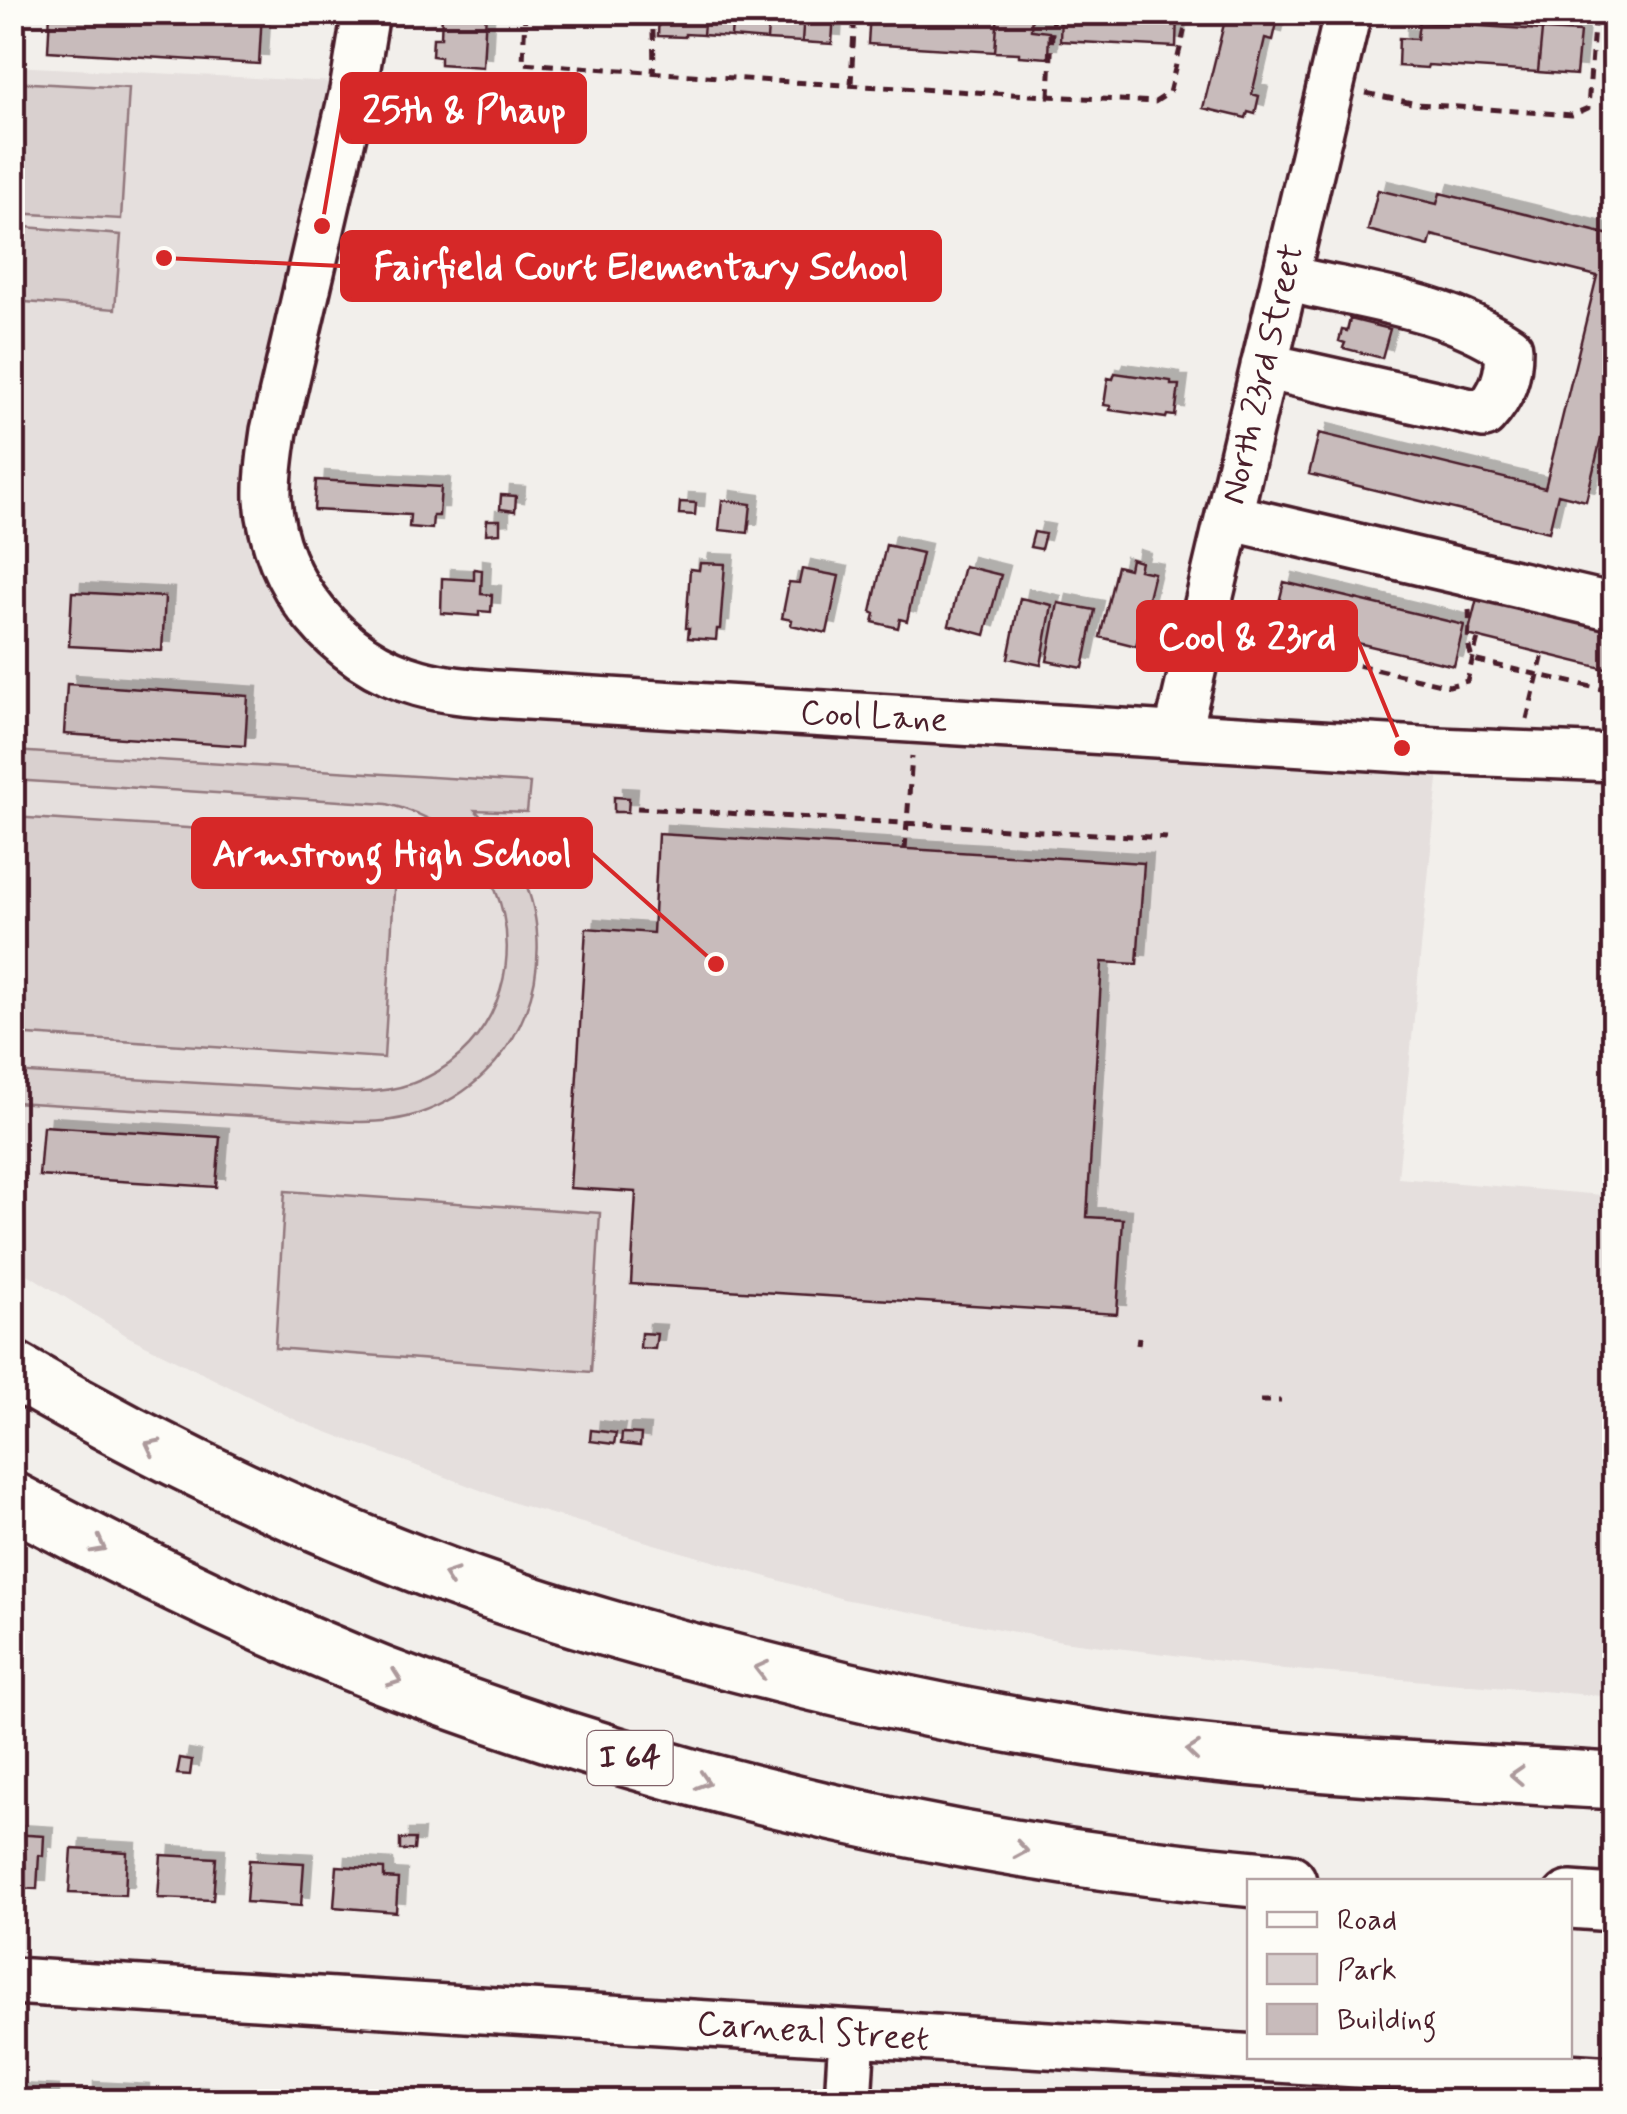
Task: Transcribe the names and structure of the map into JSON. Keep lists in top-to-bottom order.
{
  "streets": {
    "highway": ["I 64"],
    "street": ["North 23rd Street", "Cool Lane", "Carneal Street"]
  },
  "crossings": [
    ["North 23rd Street", "Cool Lane"]
  ],
  "places": [
    "25th & Phaup",
    "Fairfield Court Elementary School",
    "Cool & 23rd",
    "Armstrong High School"
  ],
  "legend": ["Road", "Park", "Building"]
}
